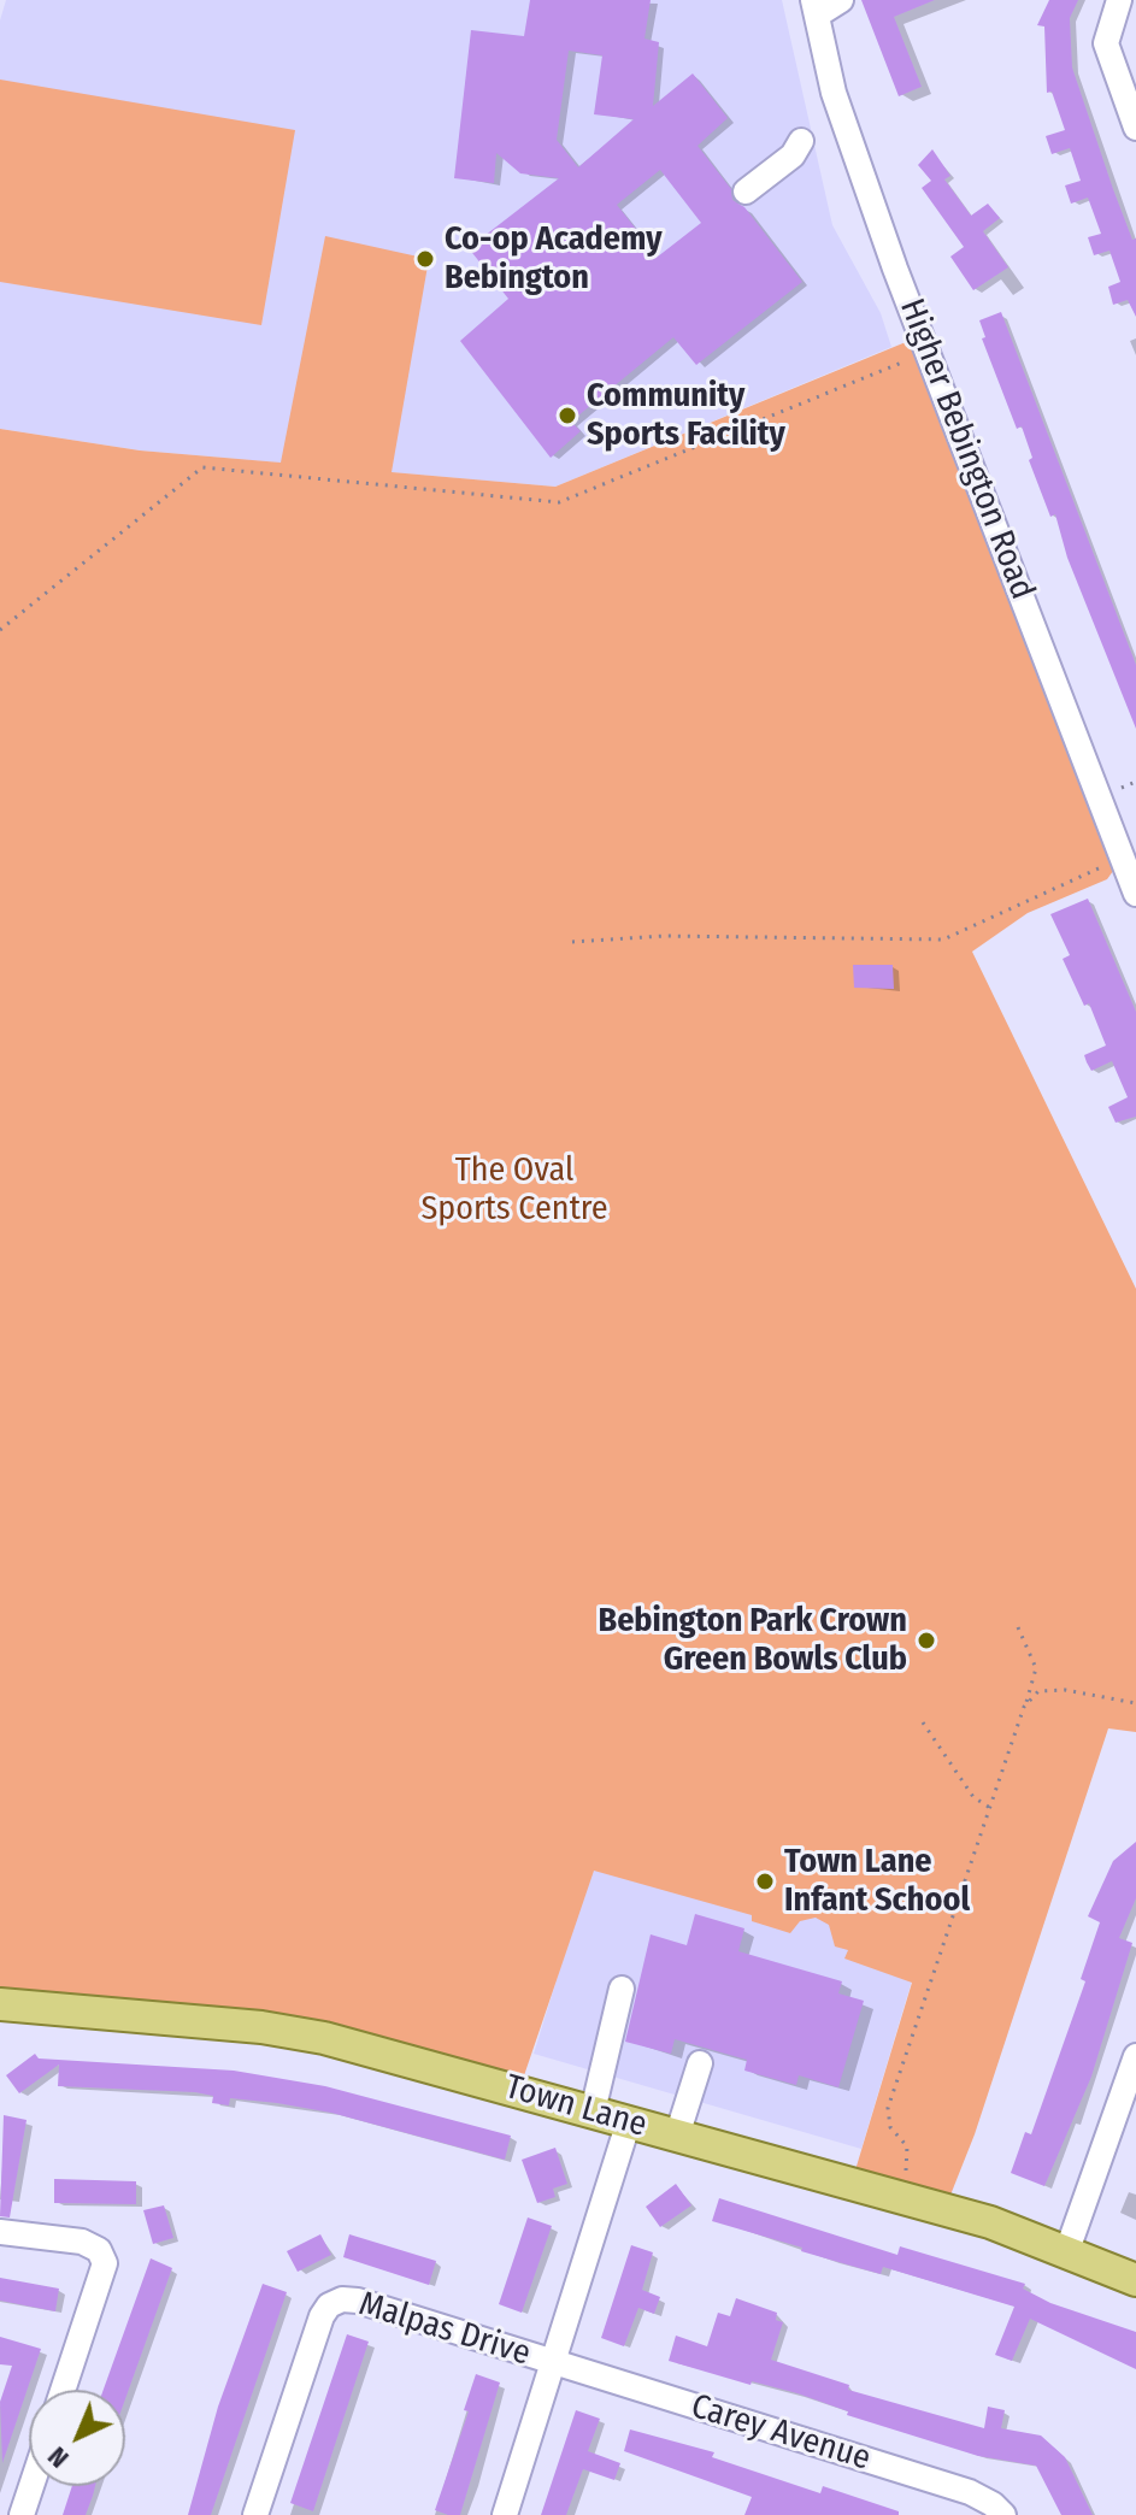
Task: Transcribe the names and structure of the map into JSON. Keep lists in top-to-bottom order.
{
  "streets": {
    "main road": ["Town Lane"],
    "street": ["Higher Bebington Road", "Malpas Drive", "Carey Avenue"]
  },
  "crossings": [
    ["Malpas Drive", "Carey Avenue"]
  ],
  "parks": ["The Oval Sports Centre"],
  "places": [
    "Co-op Academy Bebington",
    "Community Sports Facility",
    "Bebington Park Crown Green Bowls Club",
    "Town Lane Infant School"
  ],
  "north": "bottom left"
}
